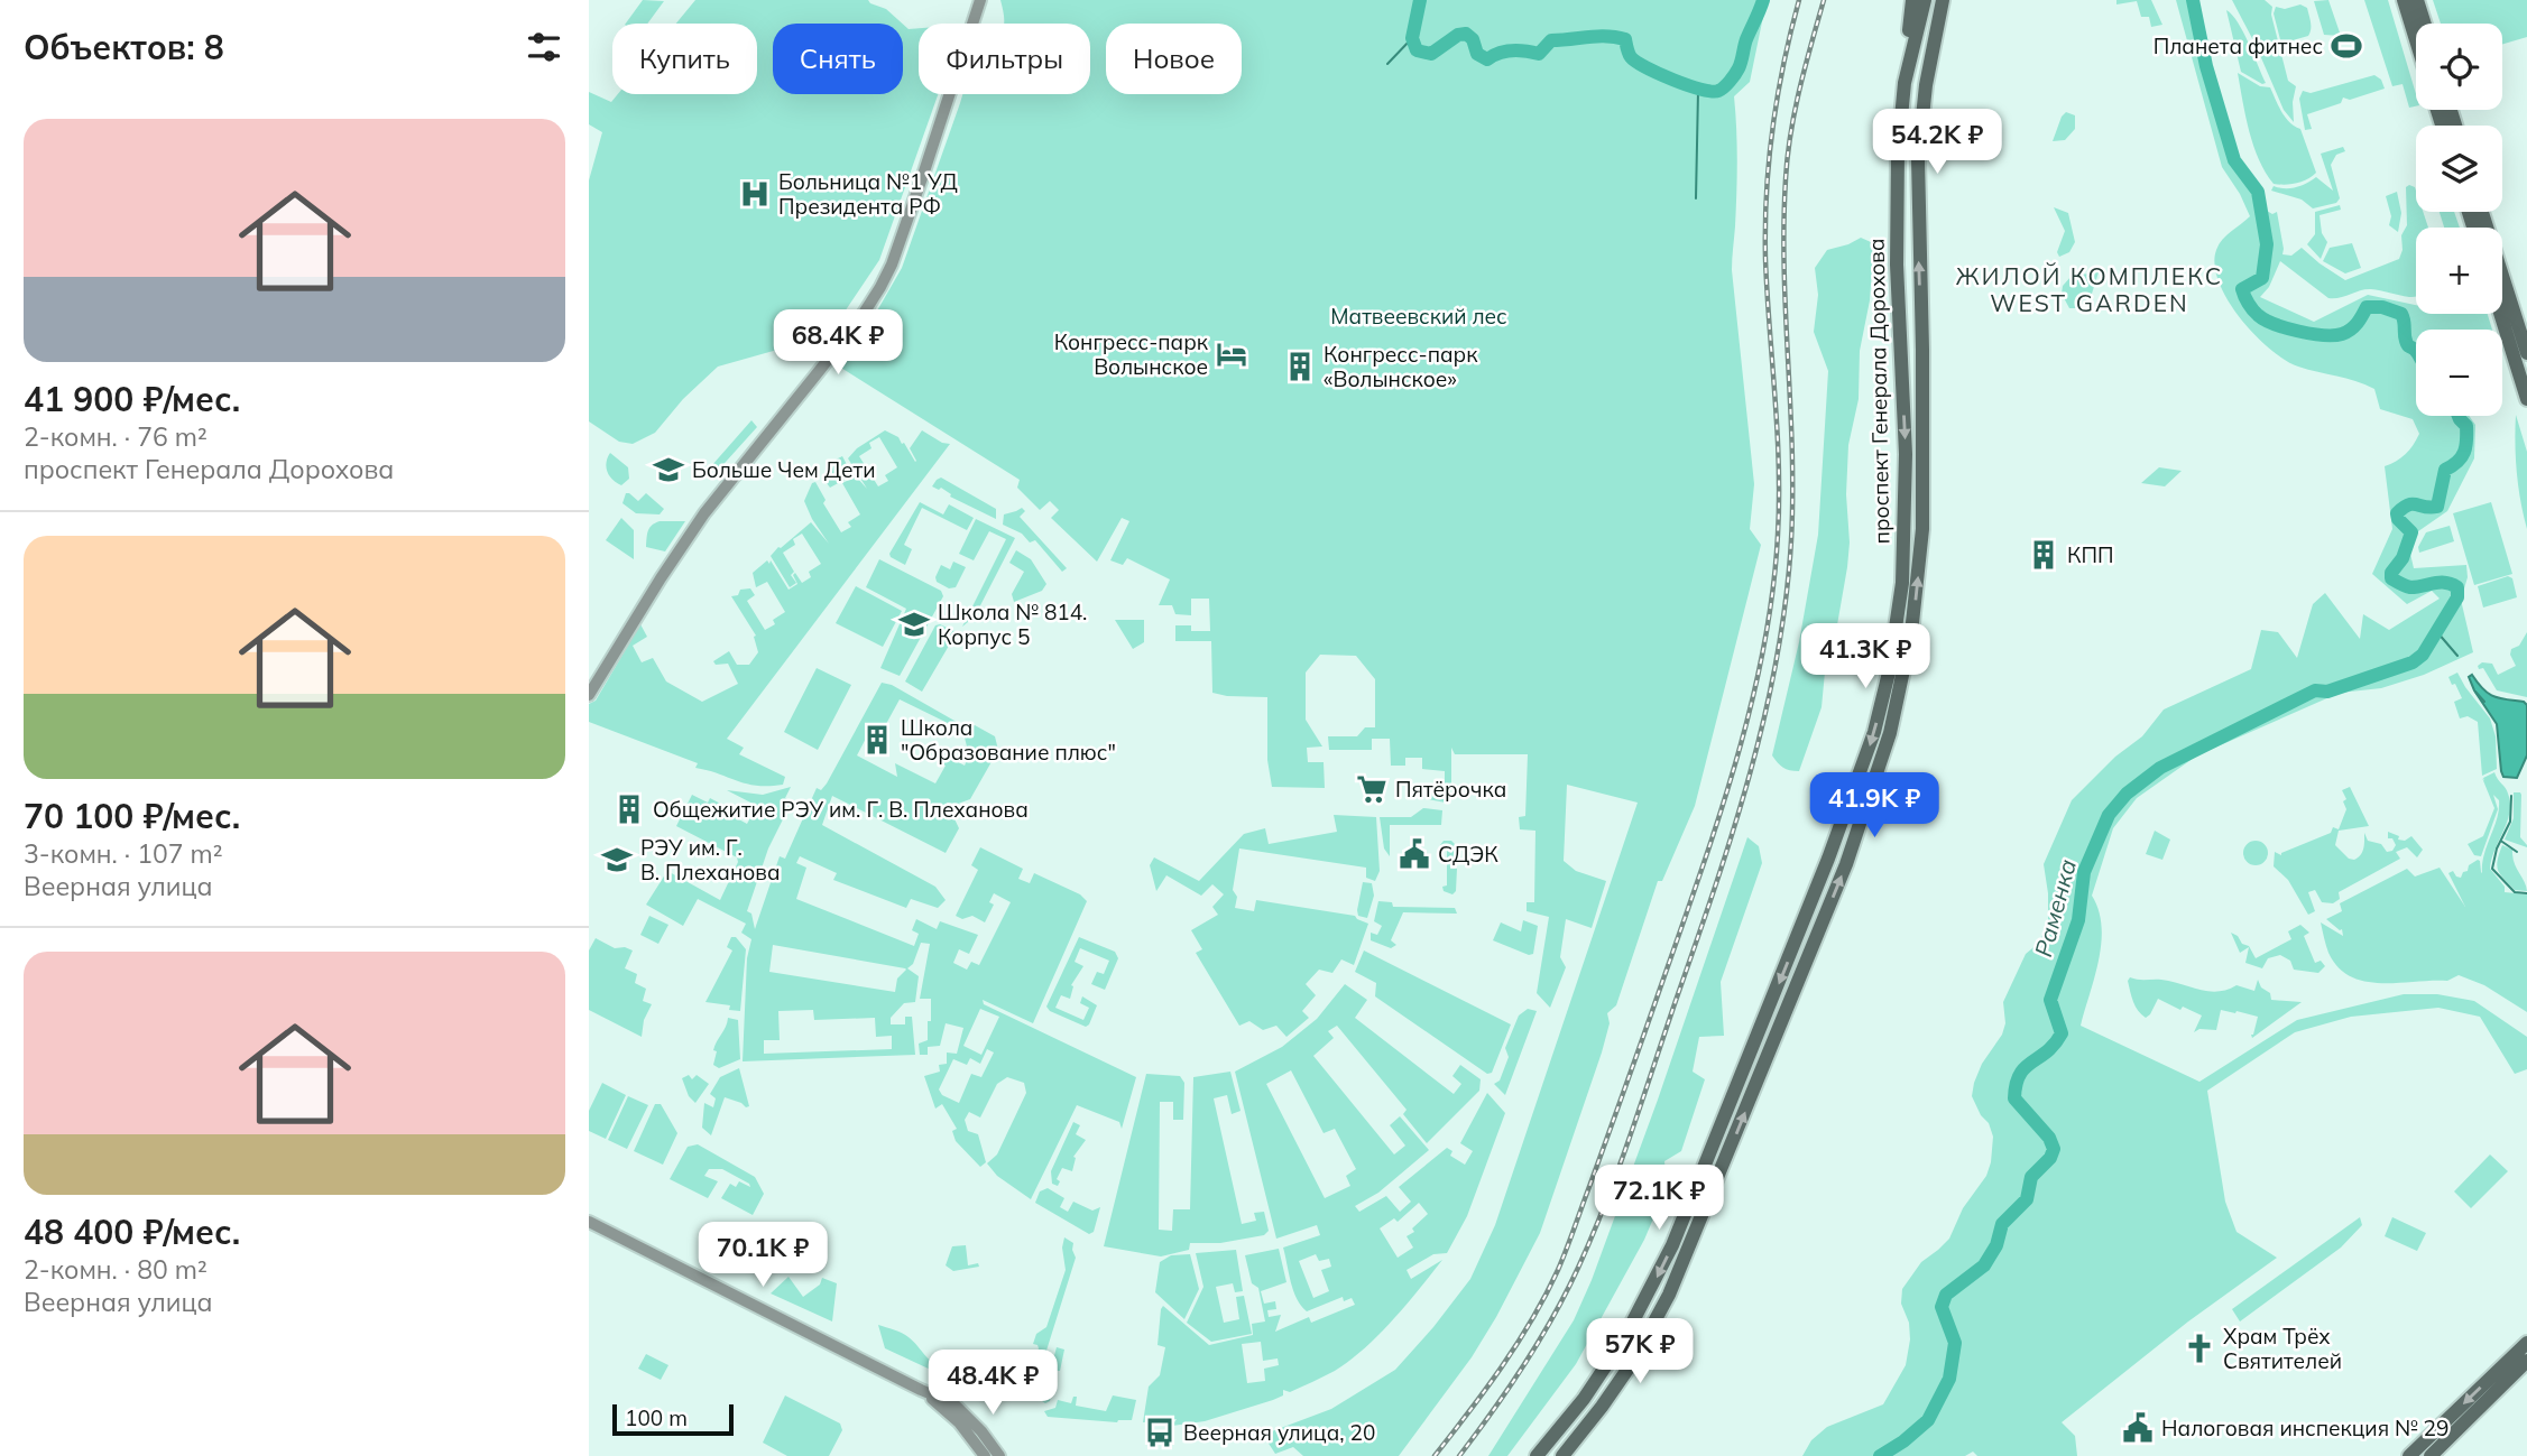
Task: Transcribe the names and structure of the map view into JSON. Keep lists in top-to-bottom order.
{
  "streets": {
    "main road": ["проспект Генерала Дорохова"]
  },
  "districts": ["ЖИЛОЙ КОМПЛЕКС WEST GARDEN"],
  "water": ["Раменка"],
  "parks": ["Матвеевский лес"],
  "places": {
    "sports": ["Планета фитнес"],
    "hospital": ["Больница №1 УД Президента РФ"],
    "hotel": ["Конгресс-парк Волынское"],
    "building": [
      "Конгресс-парк «Волынское»",
      "КПП",
      "Школа \"Образование плюс\"",
      "Общежитие РЭУ им. Г. В. Плеханова"
    ],
    "school or university": ["Больше Чем Дети", "Школа № 814. Корпус 5", "РЭУ им. Г. В. Плеханова"],
    "supermarket": ["Пятёрочка"],
    "public building": ["СДЭК", "Налоговая инспекция № 29"],
    "church": ["Храм Трёх Святителей"],
    "bus stop": ["Веерная улица, 20"]
  },
  "scale_bar": "100 m",
  "page": {
    "heading": "Объектов: 8",
    "map_buttons": ["+", "−"],
    "chip": [
      "Купить",
      "Снять",
      "Фильтры",
      "Новое"
    ],
    "list": [
      {
        "name": "41 900 ₽/мес.",
        "note": "2-комн. · 76 m² · проспект Генерала Дорохова"
      },
      {
        "name": "70 100 ₽/мес.",
        "note": "3-комн. · 107 m² · Веерная улица"
      },
      {
        "name": "48 400 ₽/мес.",
        "note": "2-комн. · 80 m² · Веерная улица"
      }
    ],
    "price": [
      "54.2K ₽",
      "68.4K ₽",
      "41.3K ₽",
      "41.9K ₽",
      "72.1K ₽",
      "70.1K ₽",
      "57K ₽",
      "48.4K ₽"
    ],
    "scale": "100 m"
  }
}
